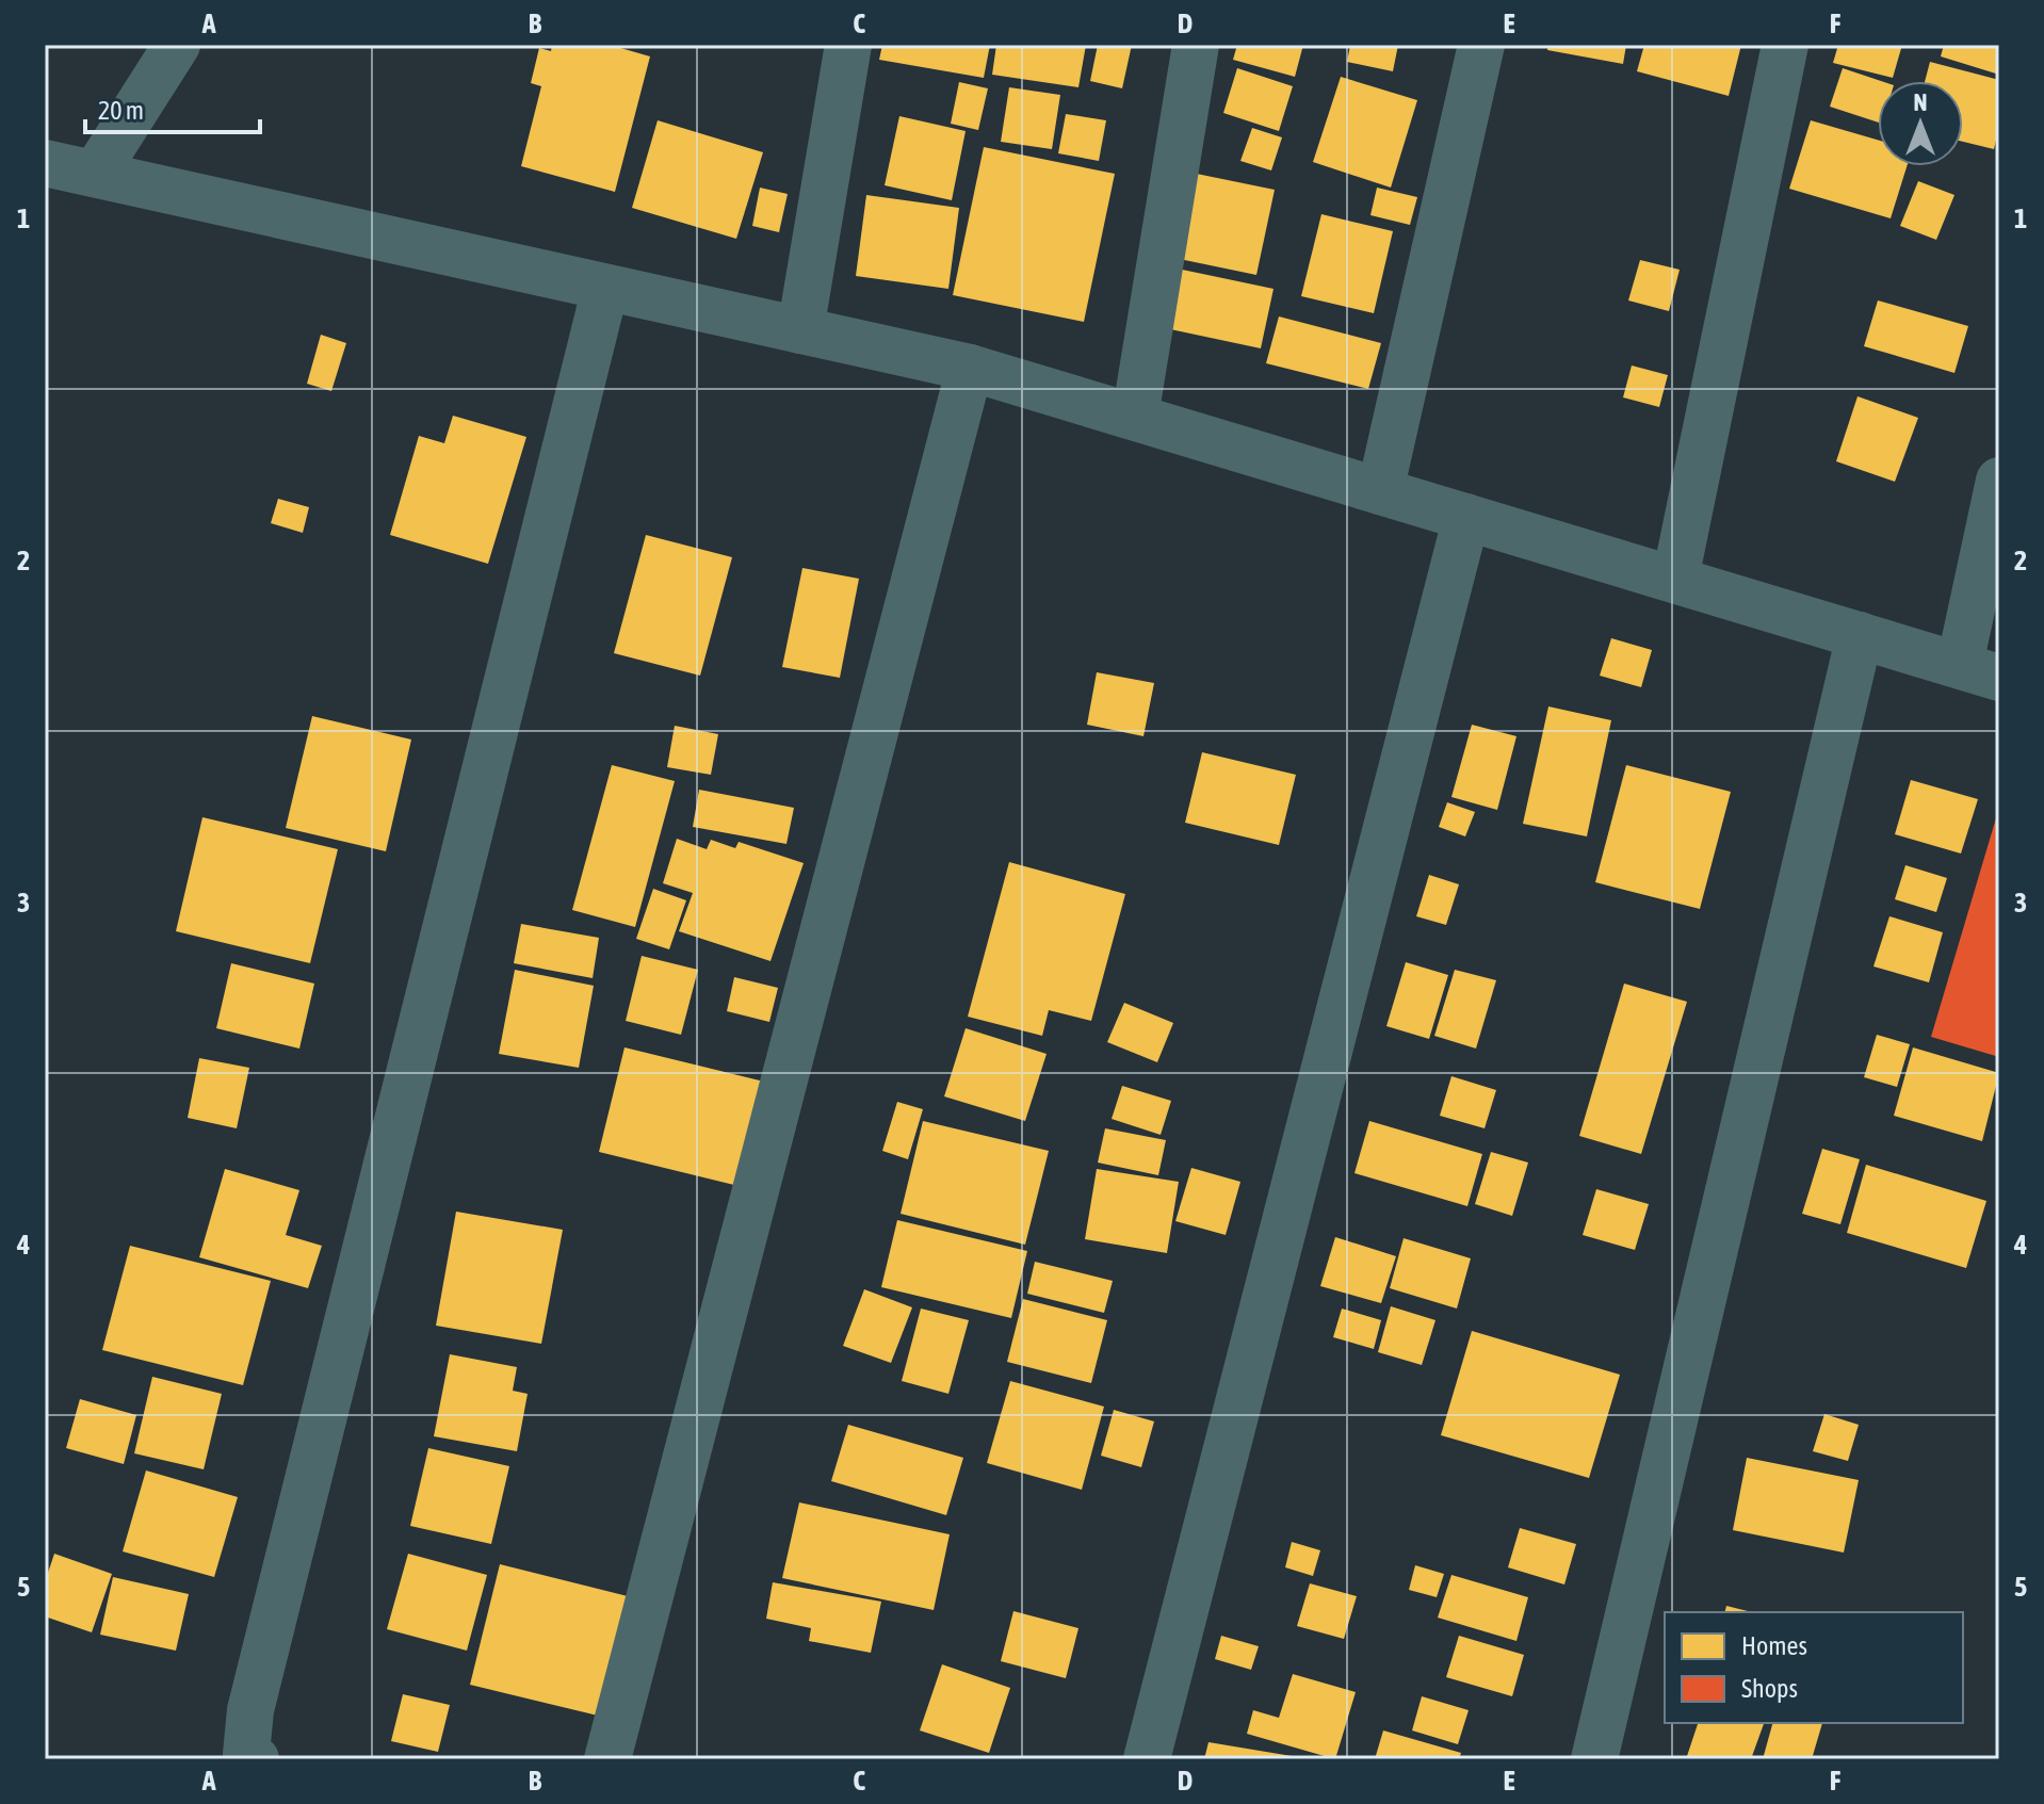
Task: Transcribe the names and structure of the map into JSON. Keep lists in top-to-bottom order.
{
  "legend": ["Homes", "Shops"],
  "scale_bar": "20 m",
  "north": "top",
  "grid": {
    "columns": [
      "A",
      "B",
      "C",
      "D",
      "E",
      "F"
    ],
    "rows": [
      "1",
      "2",
      "3",
      "4",
      "5"
    ]
  }
}
